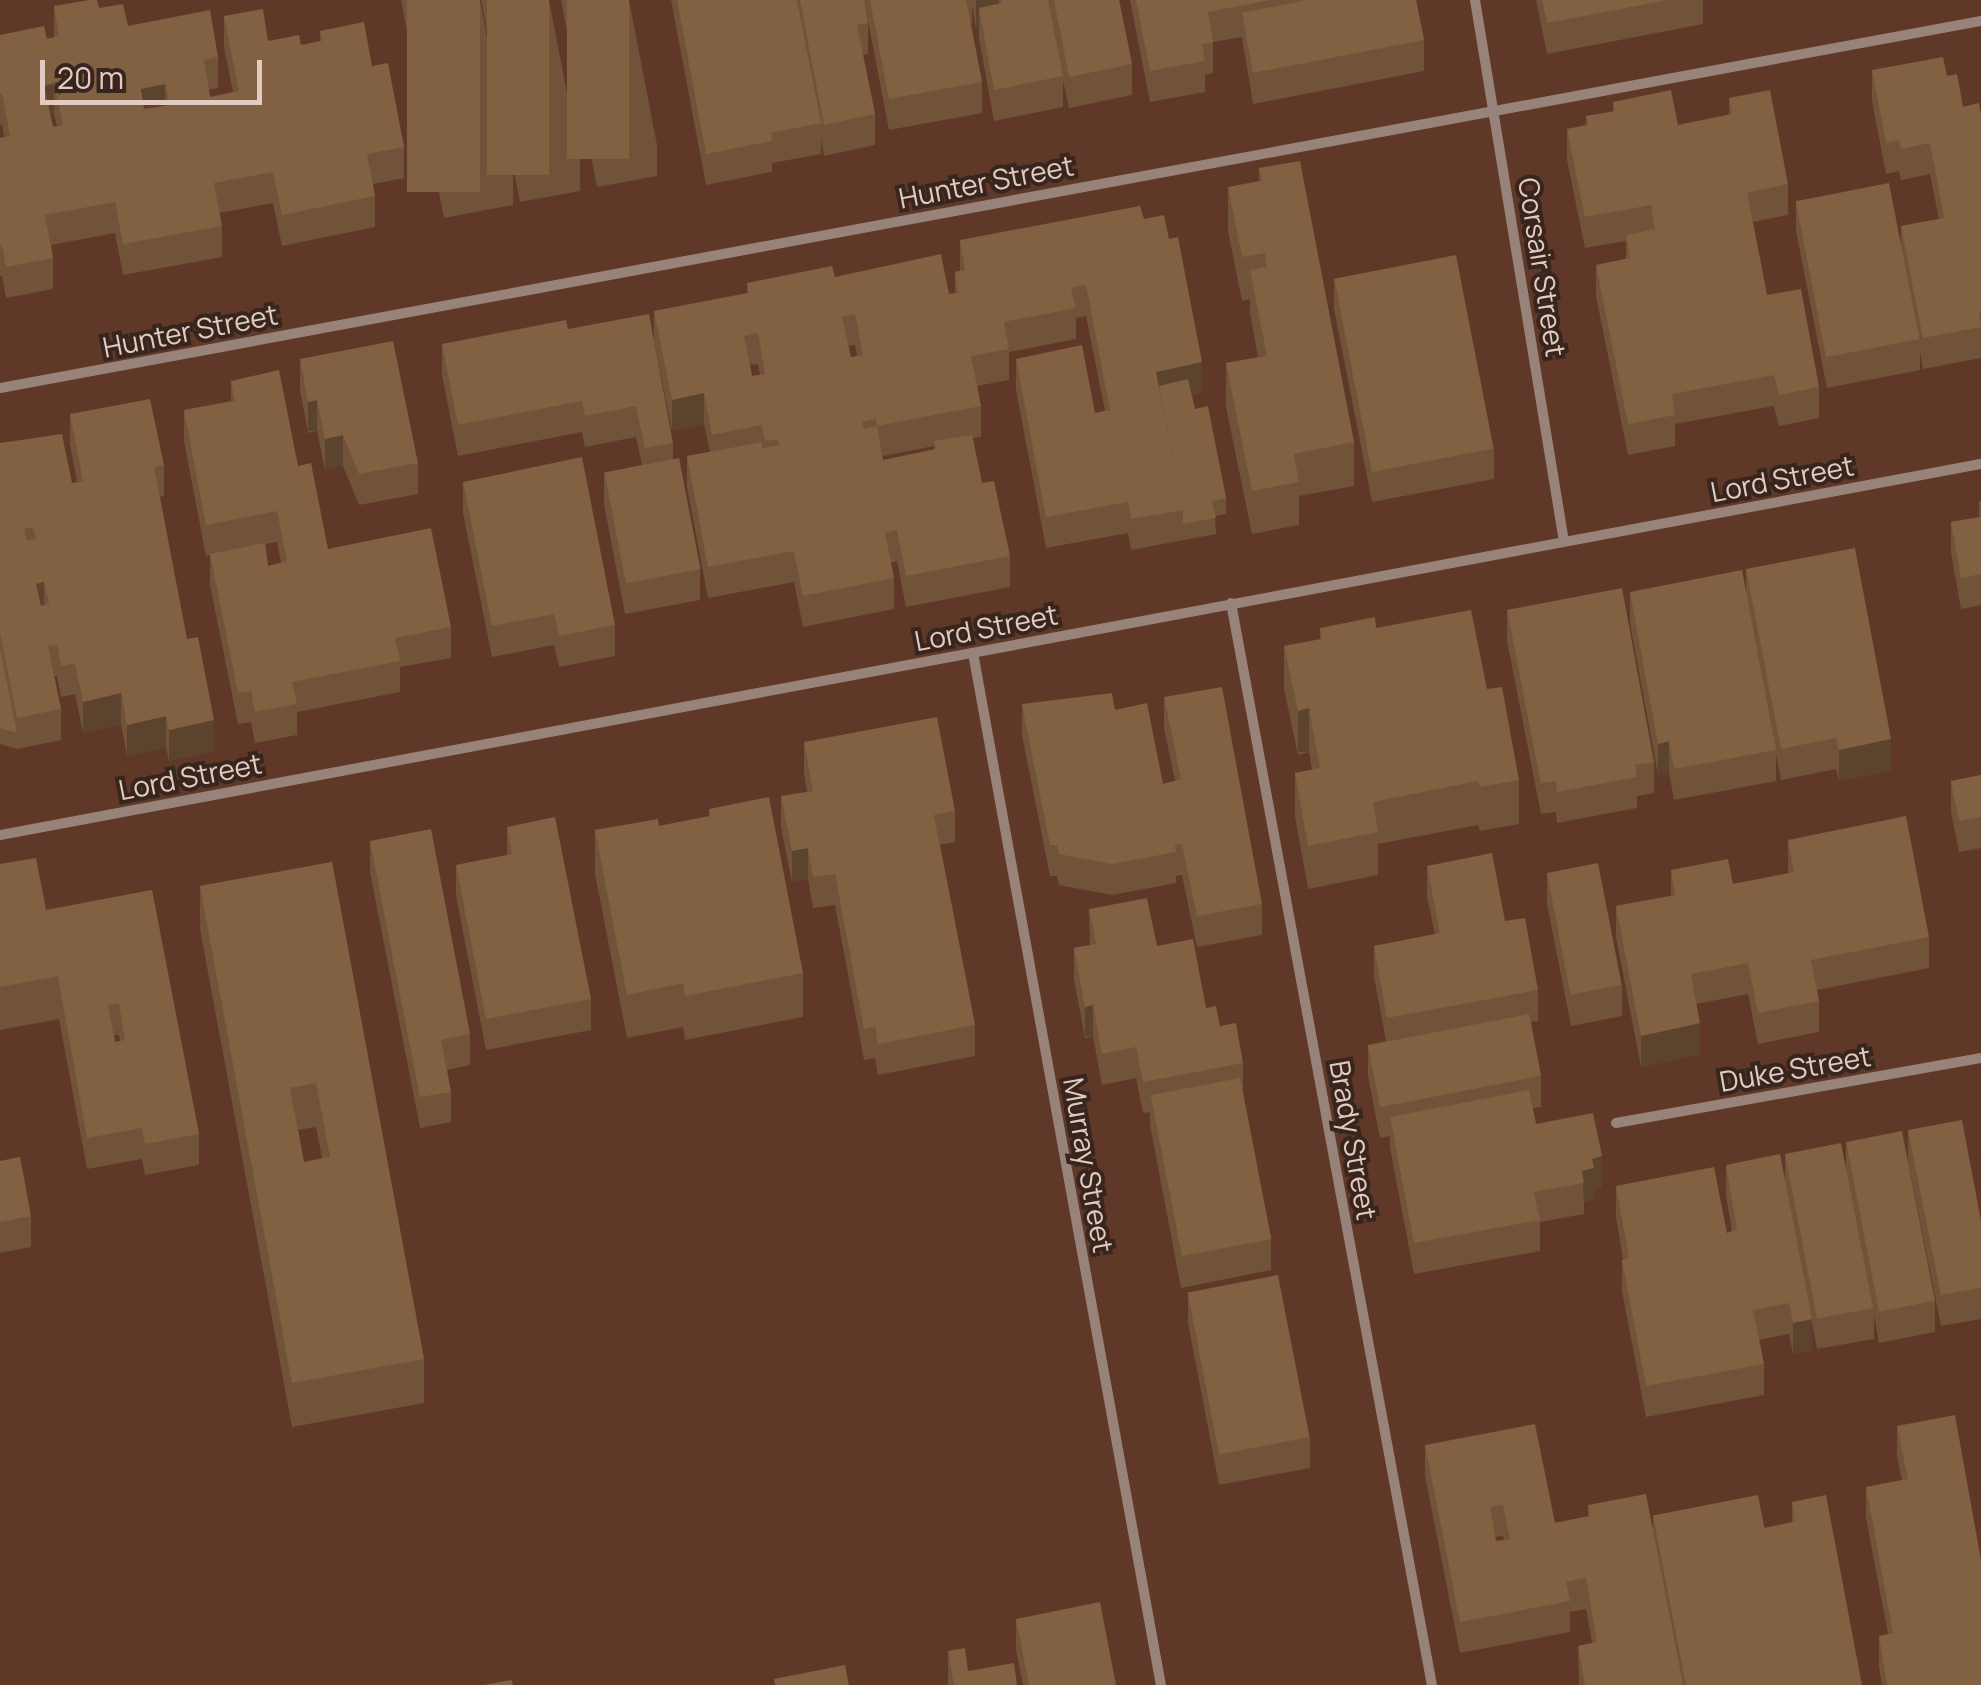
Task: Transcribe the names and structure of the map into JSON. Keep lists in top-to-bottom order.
{
  "streets": {
    "street": [
      "Hunter Street",
      "Corsair Street",
      "Lord Street",
      "Duke Street",
      "Brady Street",
      "Murray Street"
    ]
  },
  "crossings": [
    ["Hunter Street", "Corsair Street"],
    ["Corsair Street", "Lord Street"],
    ["Lord Street", "Brady Street"],
    ["Lord Street", "Murray Street"]
  ],
  "scale_bar": "20 m"
}
